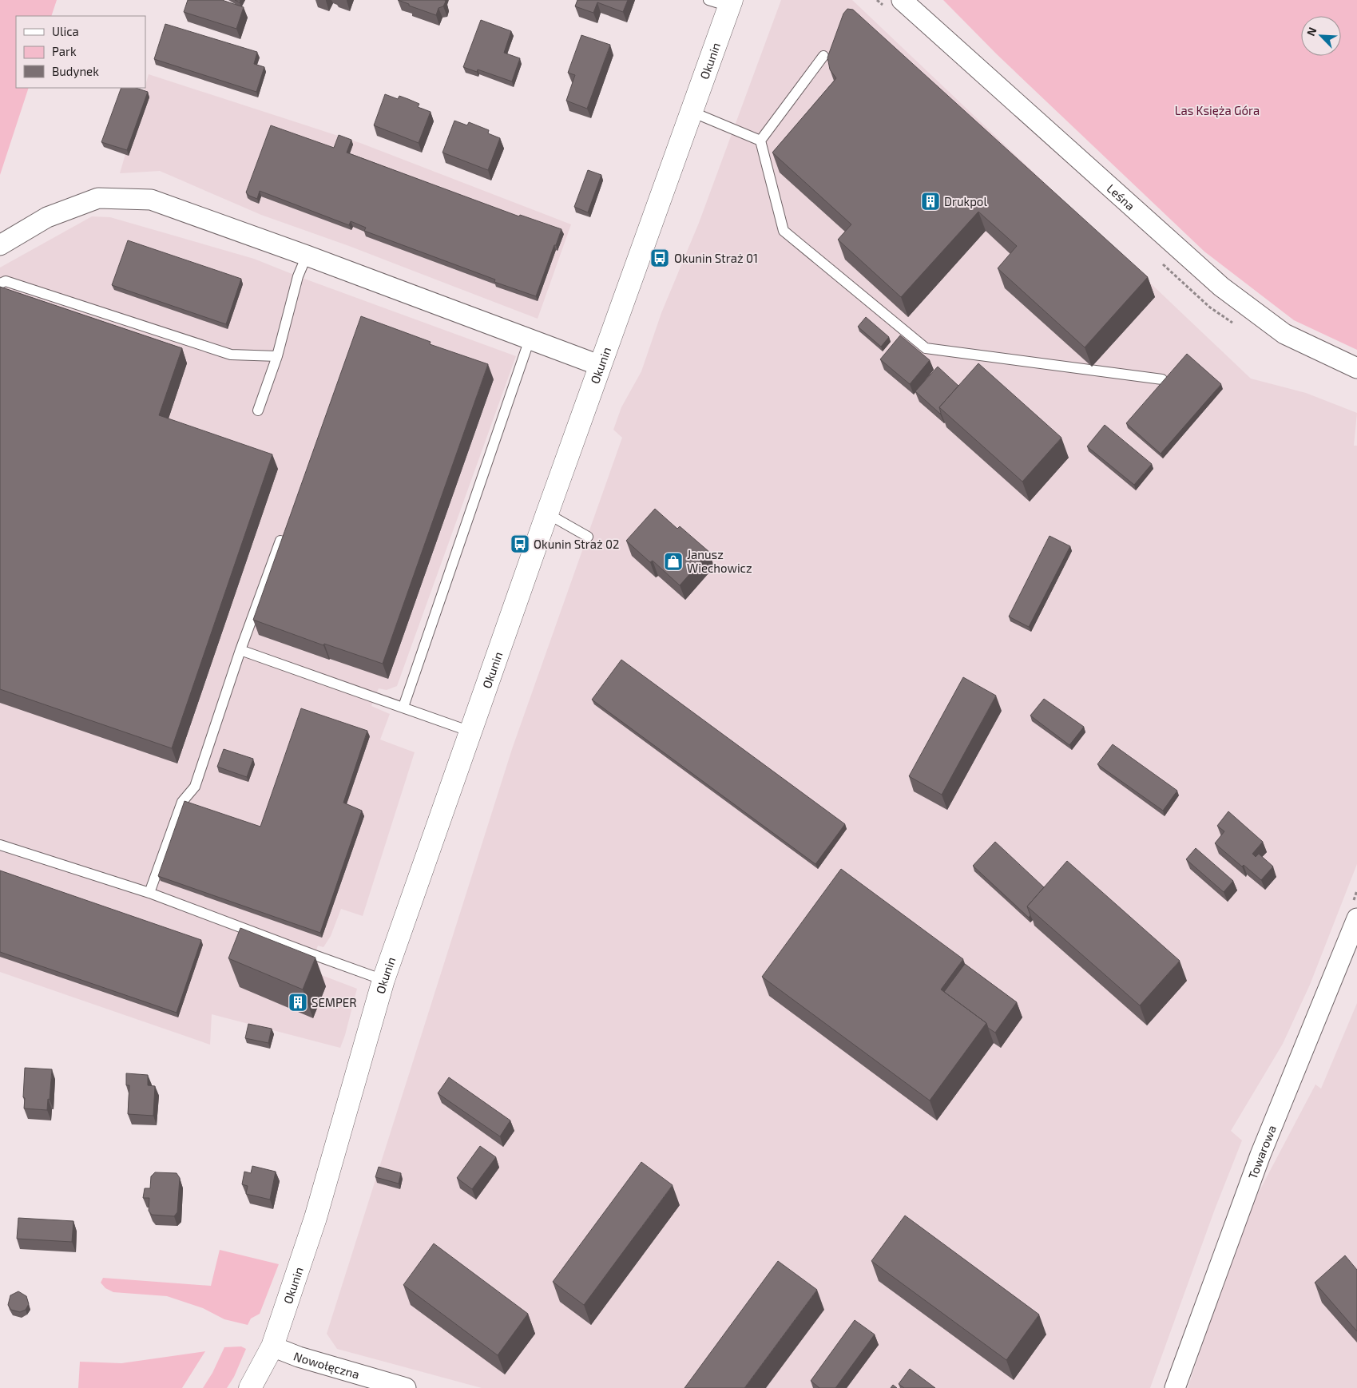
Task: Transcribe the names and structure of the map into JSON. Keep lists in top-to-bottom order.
{
  "streets": {
    "main road": ["Okunin"],
    "street": ["Leśna", "Towarowa", "Nowołęczna"]
  },
  "crossings": [
    ["Okunin", "Nowołęczna"]
  ],
  "parks": ["Las Księża Góra"],
  "places": {
    "building": ["Drukpol", "SEMPER"],
    "bus stop": ["Okunin Straż 01", "Okunin Straż 02"],
    "shop": ["Janusz Wiechowicz"]
  },
  "legend": ["Ulica", "Park", "Budynek"],
  "north": "top left"
}
